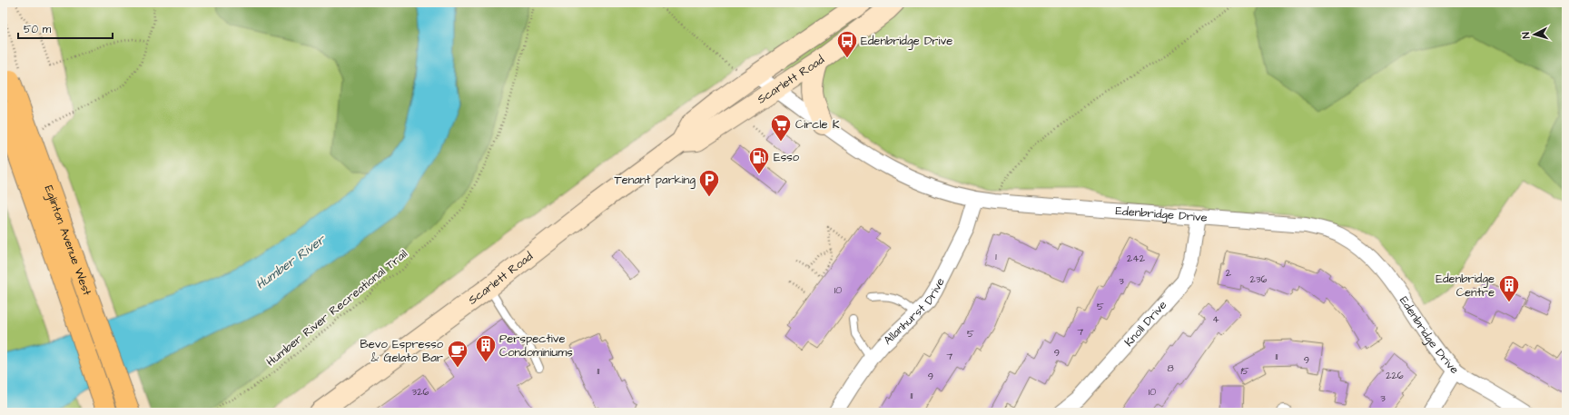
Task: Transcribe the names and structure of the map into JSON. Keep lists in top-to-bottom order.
{
  "streets": {
    "main road": ["Scarlett Road", "Eglinton Avenue West"],
    "street": ["Edenbridge Drive", "Allanhurst Drive", "Knoll Drive"],
    "path": ["Humber River Recreational Trail"]
  },
  "crossings": [
    ["Scarlett Road", "Edenbridge Drive"],
    ["Edenbridge Drive", "Allanhurst Drive"],
    ["Edenbridge Drive", "Knoll Drive"]
  ],
  "water": ["Humber River"],
  "places": {
    "bus stop": ["Edenbridge Drive"],
    "supermarket": ["Circle K"],
    "fuel station": ["Esso"],
    "parking": ["Tenant parking"],
    "building": ["Edenbridge Centre", "Perspective Condominiums"],
    "cafe": ["Bevo Espresso & Gelato Bar"]
  },
  "house_numbers": [
    "1",
    "242",
    "2",
    "236",
    "3",
    "10",
    "5",
    "4",
    "7",
    "5",
    "9",
    "7",
    "11",
    "9",
    "8",
    "11",
    "15",
    "226",
    "9",
    "326",
    "10",
    "11",
    "3"
  ],
  "scale_bar": "50 m",
  "north": "left"
}
